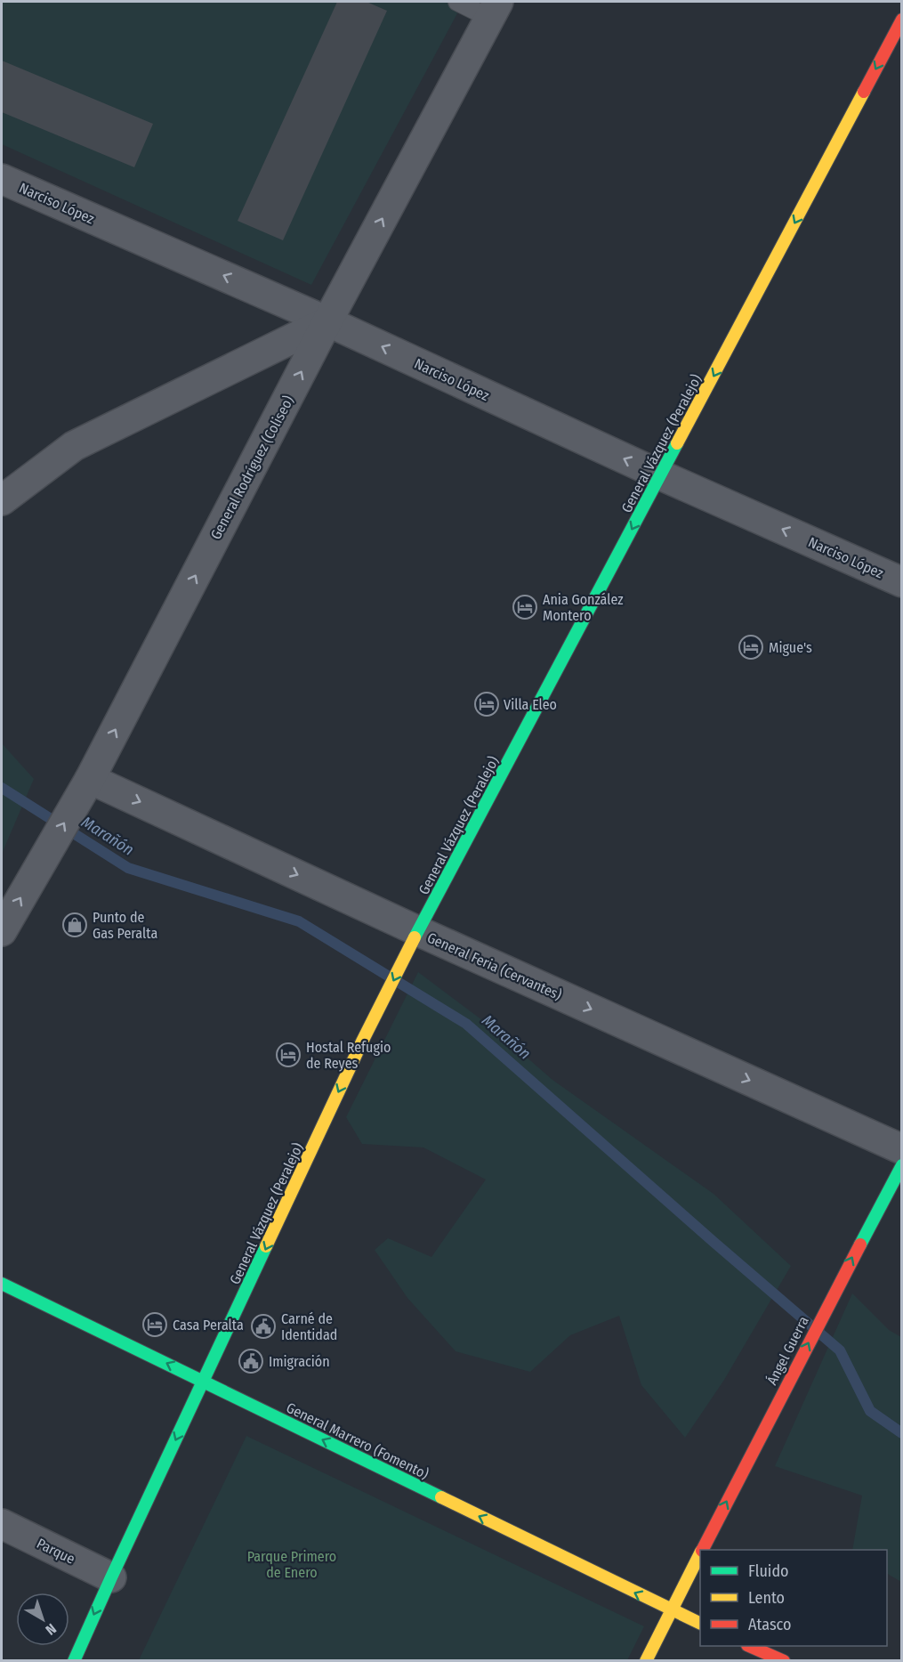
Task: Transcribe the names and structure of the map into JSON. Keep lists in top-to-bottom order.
{
  "streets": {
    "street": [
      "Narciso López",
      "General Vázquez (Peralejo)",
      "General Rodríguez (Coliseo)",
      "General Feria (Cervantes)",
      "Ángel Guerra",
      "General Marrero (Fomento)",
      "Parque"
    ]
  },
  "crossings": [
    ["Narciso López", "General Vázquez (Peralejo)"],
    ["Narciso López", "General Rodríguez (Coliseo)"],
    ["General Vázquez (Peralejo)", "General Feria (Cervantes)"],
    ["General Vázquez (Peralejo)", "General Marrero (Fomento)"],
    ["General Vázquez (Peralejo)", "Parque"],
    ["General Rodríguez (Coliseo)", "General Feria (Cervantes)"],
    ["Ángel Guerra", "General Marrero (Fomento)"]
  ],
  "one_way": [
    "Narciso López",
    "General Vázquez (Peralejo)",
    "General Rodríguez (Coliseo)",
    "General Feria (Cervantes)",
    "Ángel Guerra",
    "General Marrero (Fomento)"
  ],
  "water": ["Marañón"],
  "parks": ["Parque Primero de Enero"],
  "places": {
    "hotel": [
      "Ania González Montero",
      "Migue's",
      "Villa Eleo",
      "Hostal Refugio de Reyes",
      "Casa Peralta"
    ],
    "shop": ["Punto de Gas Peralta"],
    "public building": ["Carné de Identidad", "Imigración"]
  },
  "legend": ["Fluido", "Lento", "Atasco"],
  "north": "bottom right"
}
